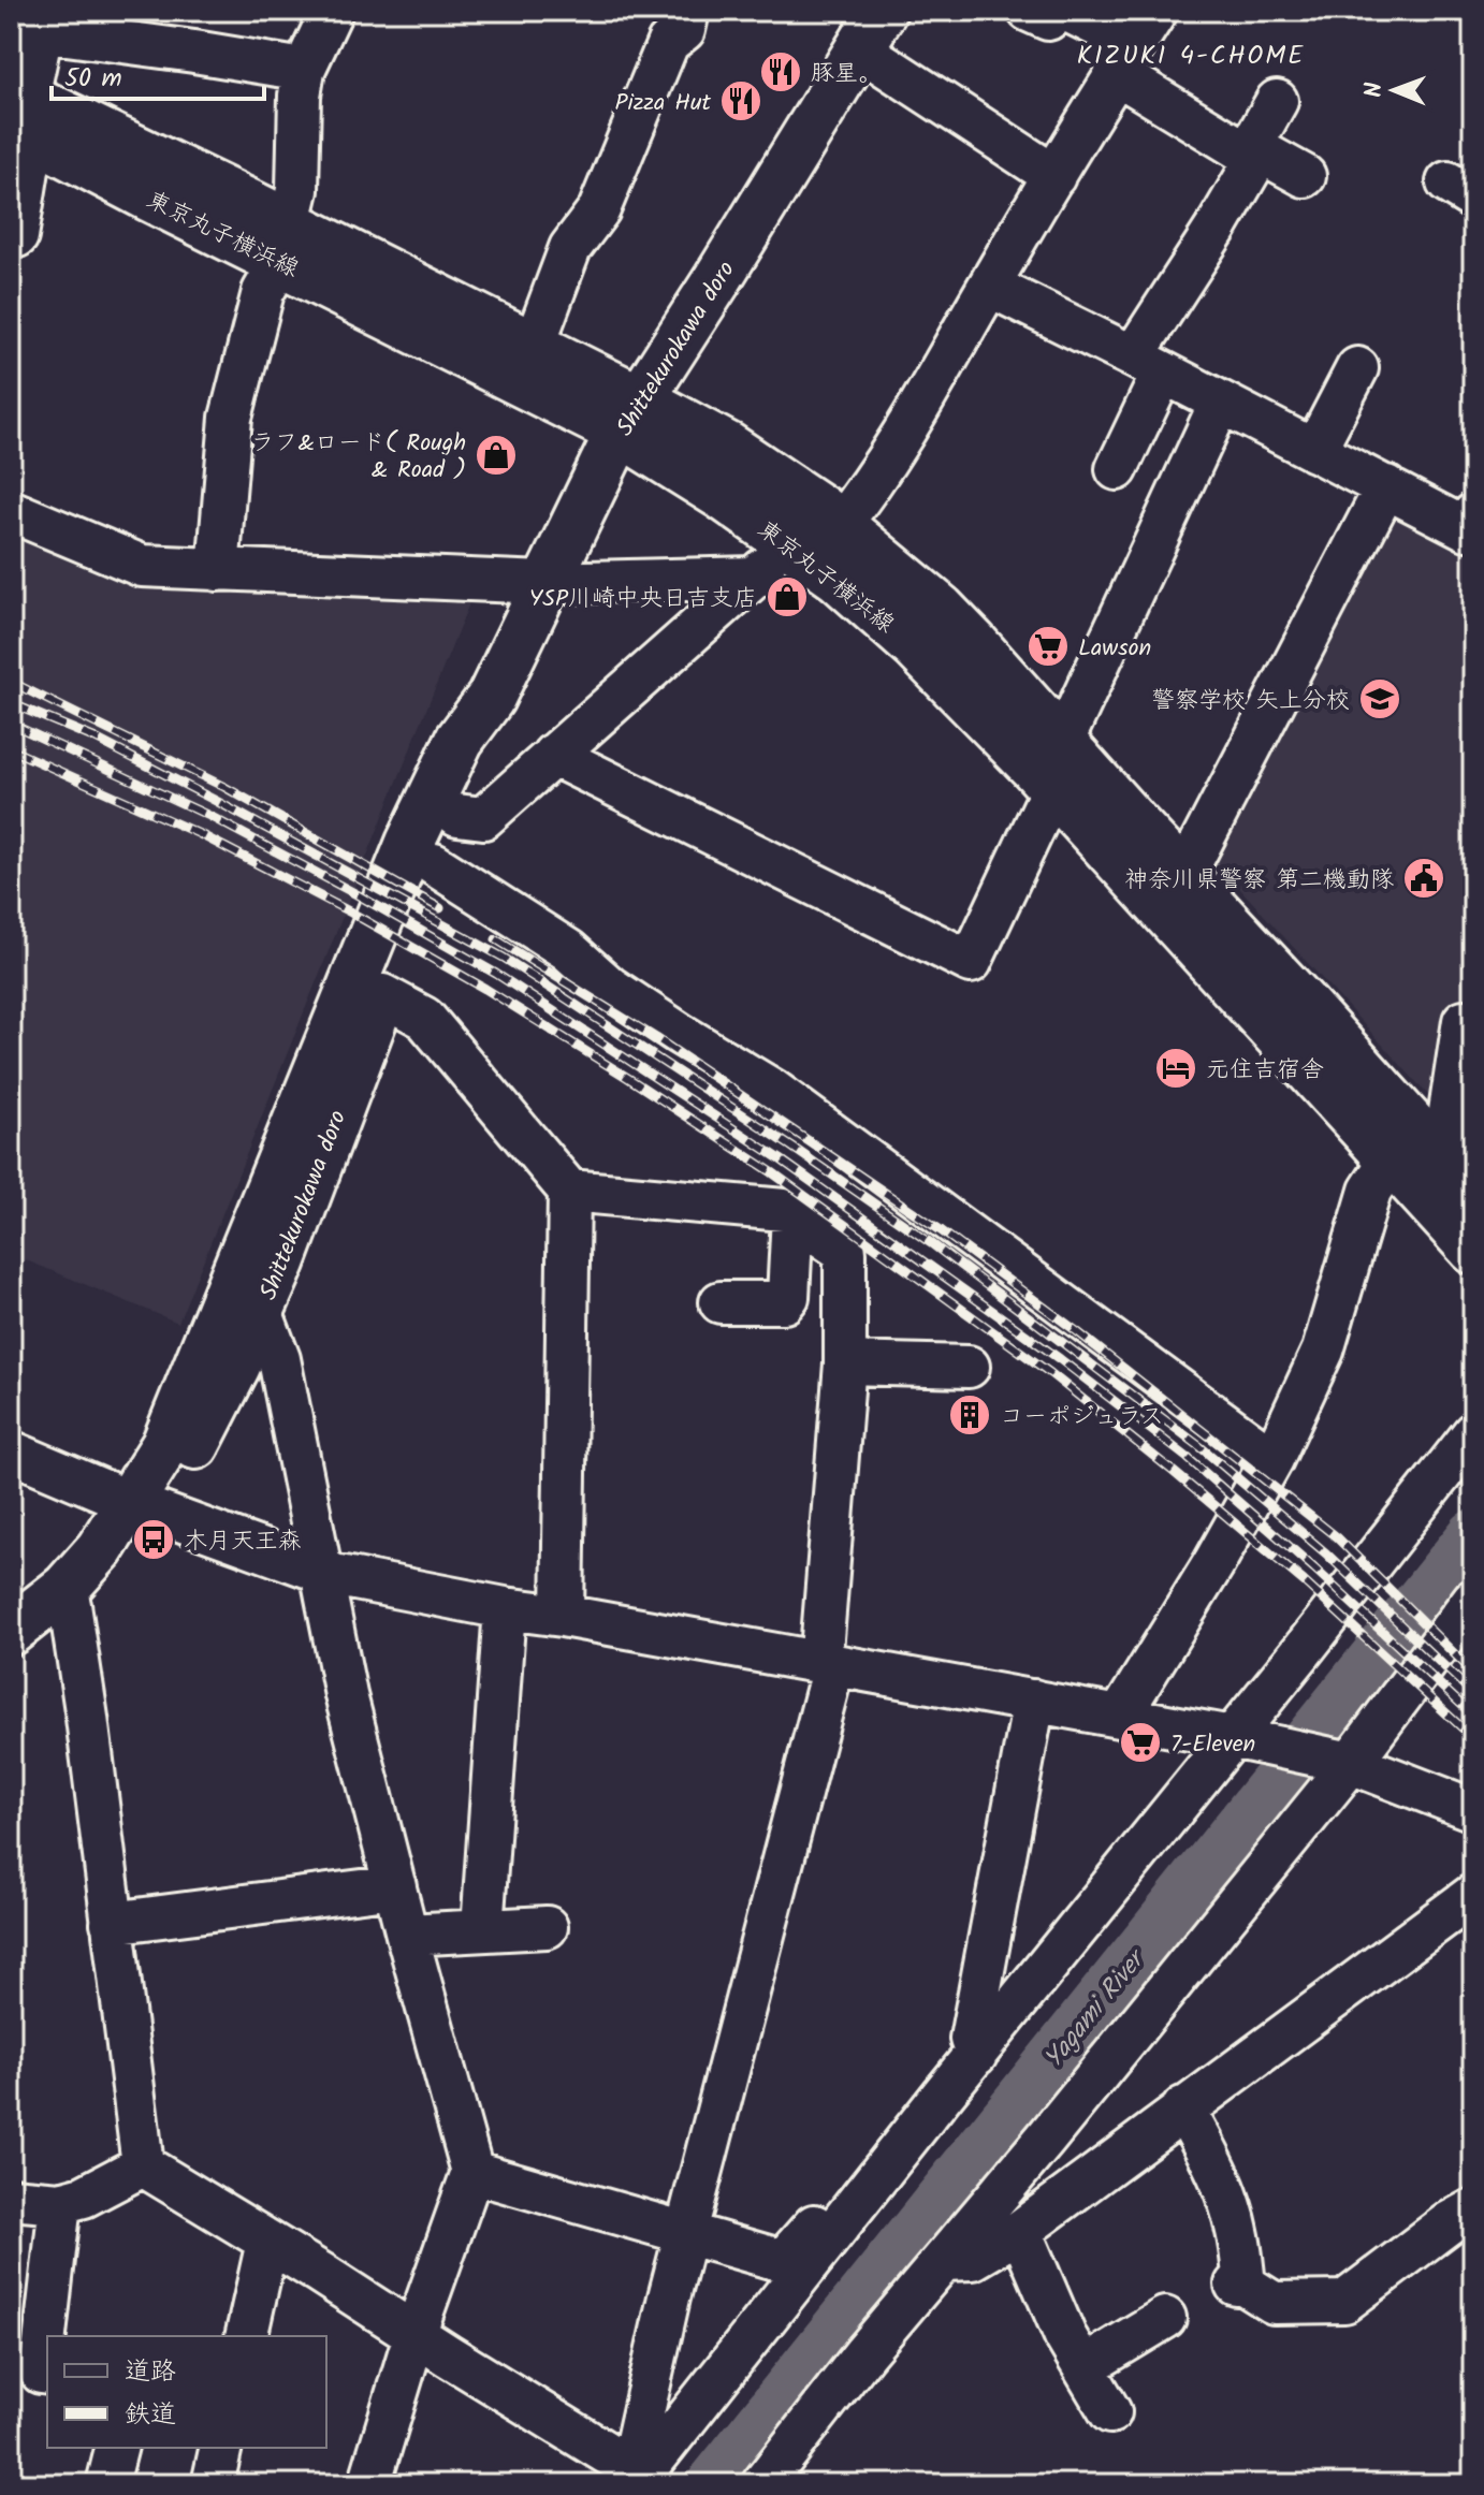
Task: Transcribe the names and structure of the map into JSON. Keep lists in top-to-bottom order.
{
  "streets": {
    "main road": ["東京丸子横浜線", "Shittekurokawa doro"]
  },
  "crossings": [
    ["東京丸子横浜線", "Shittekurokawa doro"]
  ],
  "districts": ["KIZUKI 4-CHOME"],
  "water": ["Yagami River"],
  "places": {
    "restaurant": ["豚星。", "Pizza Hut"],
    "shop": ["ラフ&ロード( Rough & Road )", "YSP川崎中央日吉支店"],
    "supermarket": ["Lawson", "7-Eleven"],
    "school or university": ["警察学校 矢上分校"],
    "public building": ["神奈川県警察 第二機動隊"],
    "hotel": ["元住吉宿舎"],
    "building": ["コーポジュラス"],
    "bus stop": ["木月天王森"]
  },
  "legend": ["道路", "鉄道"],
  "scale_bar": "50 m",
  "north": "left"
}
